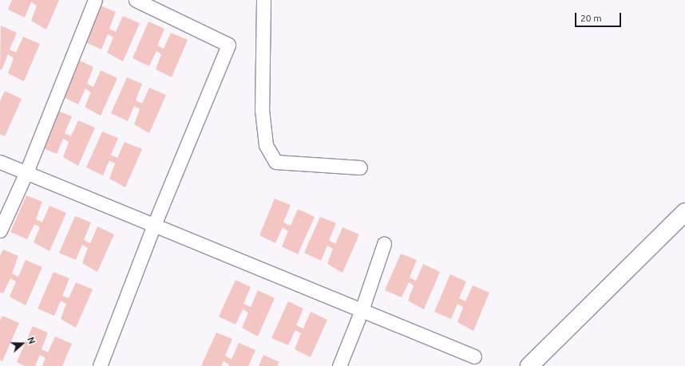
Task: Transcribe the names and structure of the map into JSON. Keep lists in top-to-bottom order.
{
  "scale_bar": "20 m",
  "north": "right"
}
